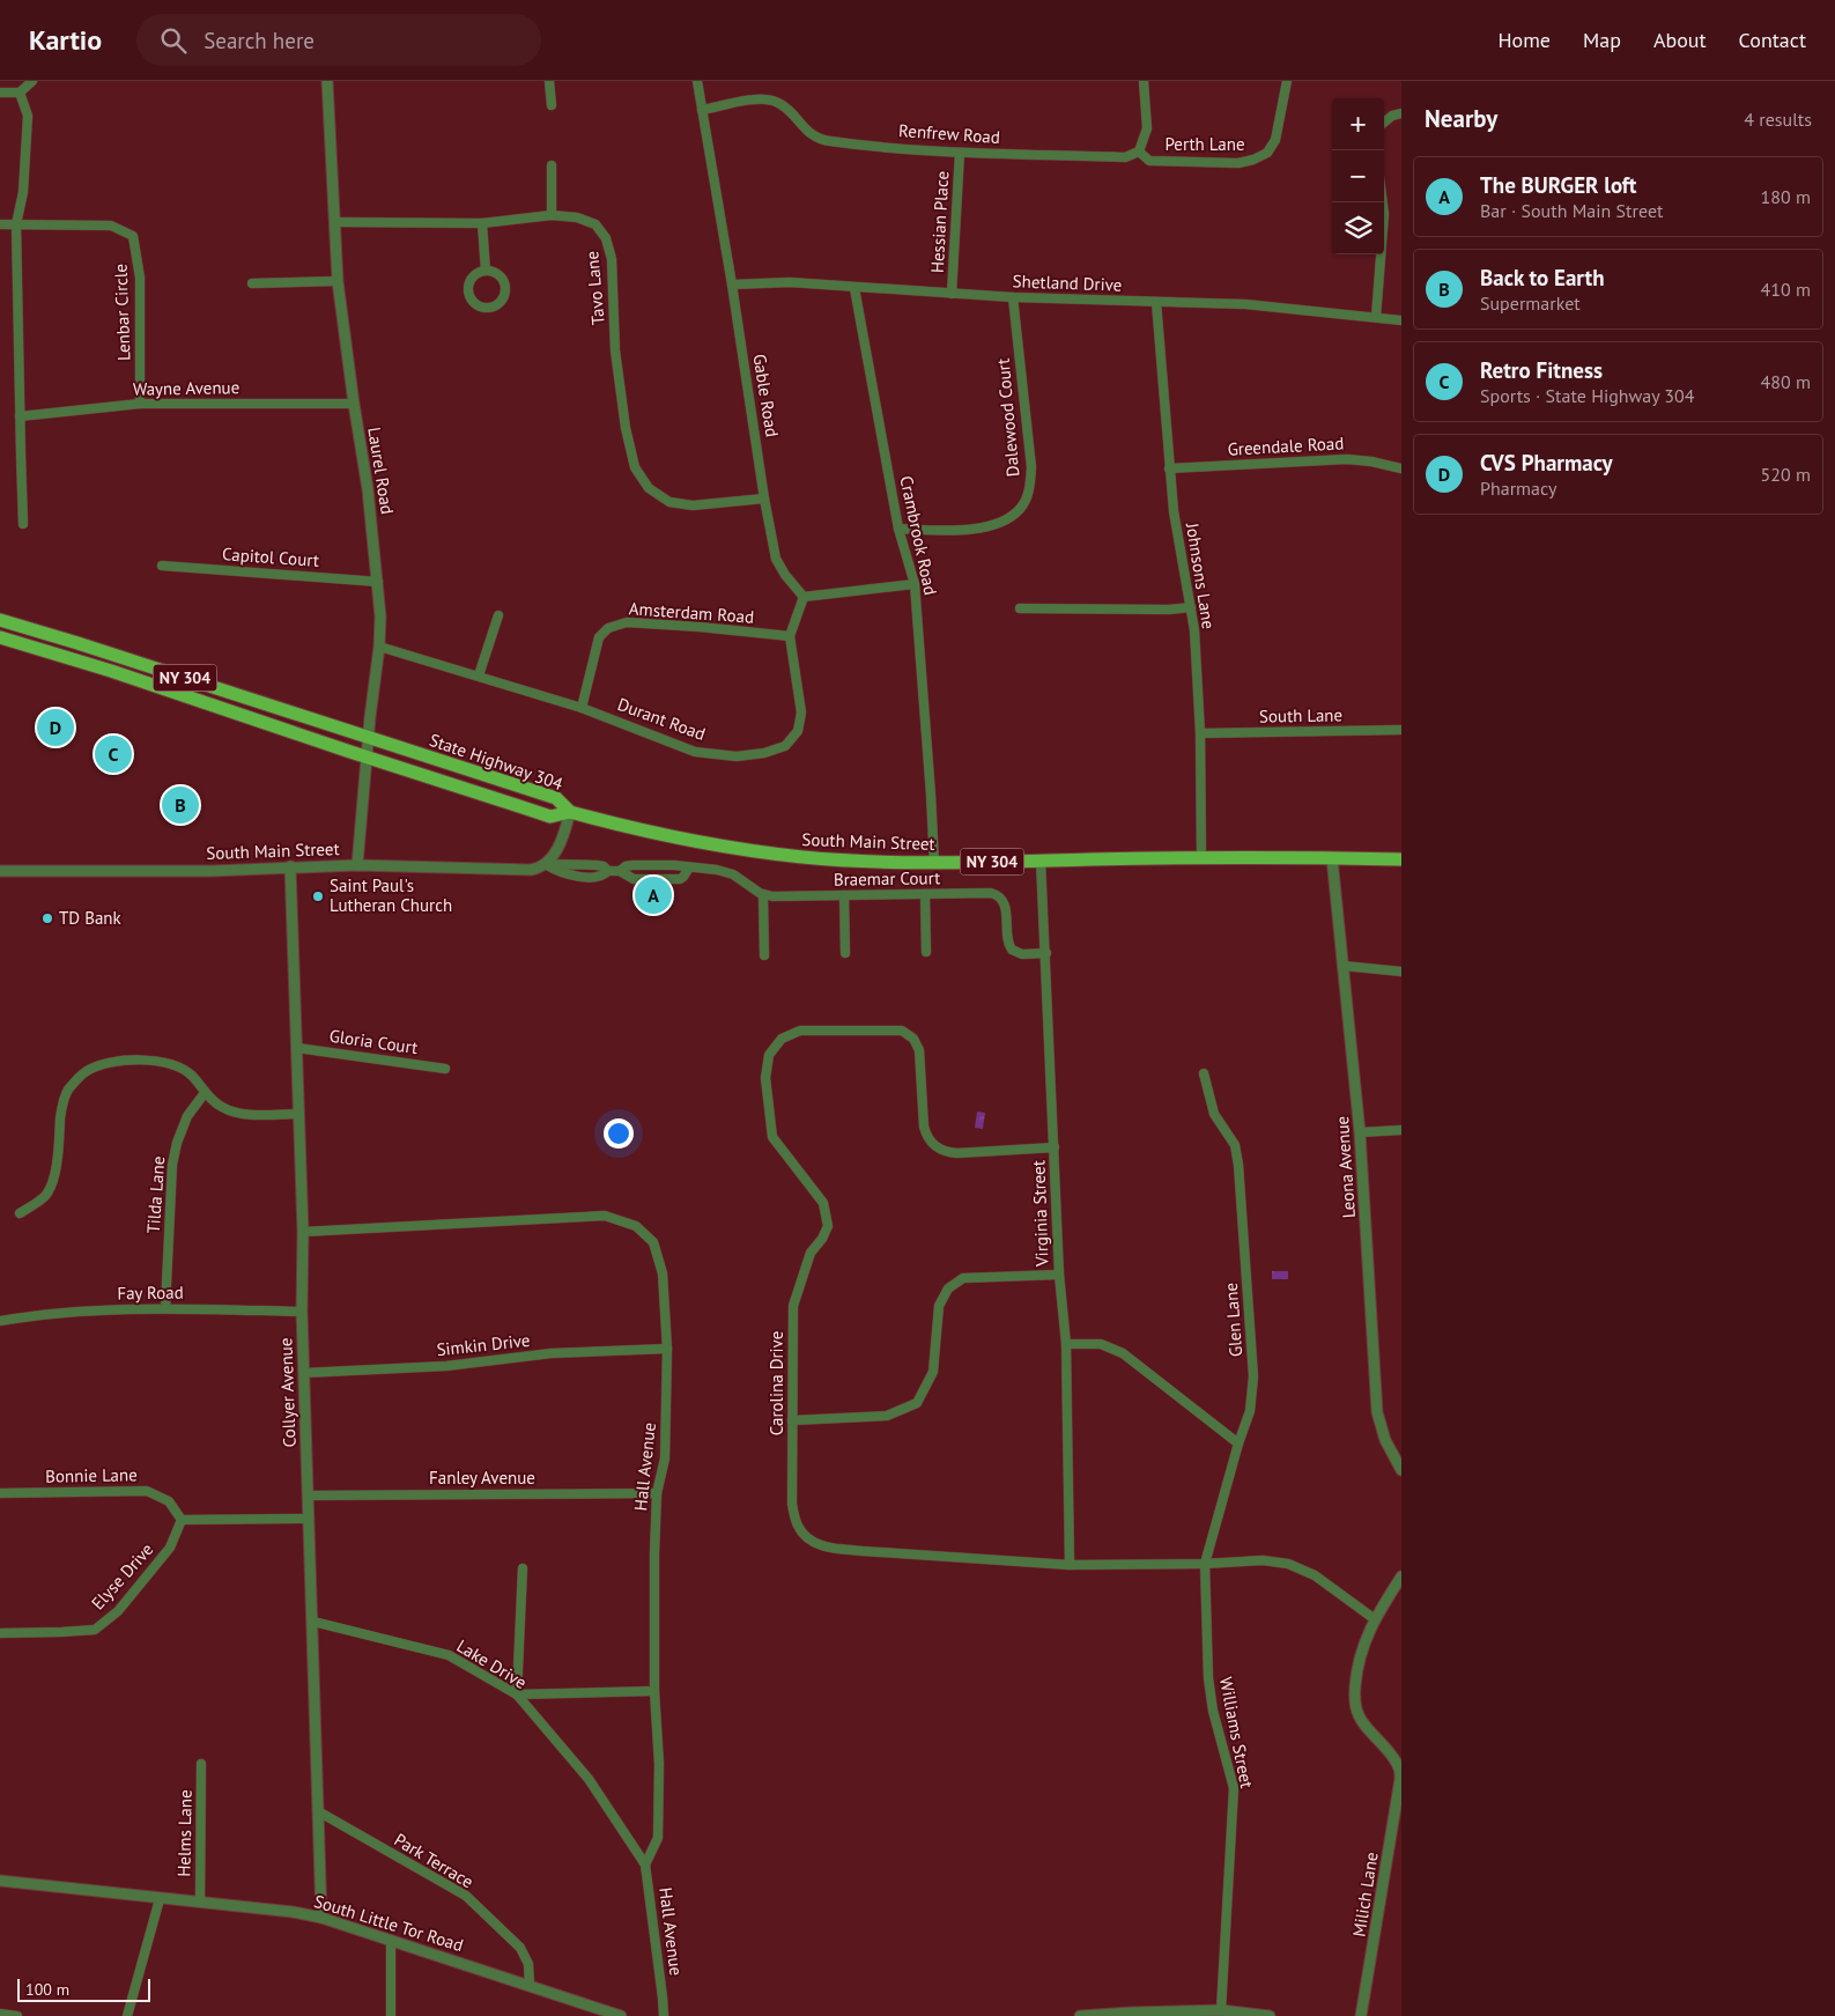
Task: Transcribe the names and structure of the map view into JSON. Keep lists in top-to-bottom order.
{
  "streets": {
    "main road": ["NY 304", "State Highway 304", "South Main Street"],
    "street": [
      "Renfrew Road",
      "Perth Lane",
      "Hessian Place",
      "Shetland Drive",
      "Tavo Lane",
      "Lenbar Circle",
      "Wayne Avenue",
      "Gable Road",
      "Dalewood Court",
      "Greendale Road",
      "Laurel Road",
      "Crambrook Road",
      "Capitol Court",
      "Johnsons Lane",
      "Amsterdam Road",
      "South Lane",
      "Durant Road",
      "Braemar Court",
      "Gloria Court",
      "Leona Avenue",
      "Tilda Lane",
      "Virginia Street",
      "Fay Road",
      "Glen Lane",
      "Simkin Drive",
      "Carolina Drive",
      "Collyer Avenue",
      "Hall Avenue",
      "Bonnie Lane",
      "Fanley Avenue",
      "Elyse Drive",
      "Lake Drive",
      "Williams Street",
      "Helms Lane",
      "Park Terrace",
      "Milich Lane",
      "South Little Tor Road"
    ]
  },
  "crossings": [
    ["Renfrew Road", "Perth Lane"],
    ["Renfrew Road", "Hessian Place"],
    ["Renfrew Road", "Gable Road"],
    ["Hessian Place", "Shetland Drive"],
    ["Shetland Drive", "Gable Road"],
    ["Shetland Drive", "Dalewood Court"],
    ["Shetland Drive", "Crambrook Road"],
    ["Shetland Drive", "Johnsons Lane"],
    ["Tavo Lane", "Gable Road"],
    ["Tavo Lane", "Laurel Road"],
    ["Lenbar Circle", "Wayne Avenue"],
    ["Wayne Avenue", "Laurel Road"],
    ["Gable Road", "Durant Road"],
    ["Dalewood Court", "Crambrook Road"],
    ["Greendale Road", "Johnsons Lane"],
    ["Laurel Road", "Capitol Court"],
    ["Laurel Road", "Durant Road"],
    ["Laurel Road", "State Highway 304"],
    ["Laurel Road", "South Main Street"],
    ["Crambrook Road", "South Main Street"],
    ["Johnsons Lane", "South Lane"],
    ["Johnsons Lane", "South Main Street"],
    ["Amsterdam Road", "Durant Road"],
    ["State Highway 304", "South Main Street"],
    ["South Main Street", "Leona Avenue"],
    ["South Main Street", "Virginia Street"],
    ["South Main Street", "Collyer Avenue"],
    ["Braemar Court", "Virginia Street"],
    ["Gloria Court", "Collyer Avenue"],
    ["Tilda Lane", "Fay Road"],
    ["Virginia Street", "Carolina Drive"],
    ["Fay Road", "Collyer Avenue"],
    ["Glen Lane", "Carolina Drive"],
    ["Glen Lane", "Williams Street"],
    ["Simkin Drive", "Collyer Avenue"],
    ["Simkin Drive", "Hall Avenue"],
    ["Carolina Drive", "Williams Street"],
    ["Collyer Avenue", "Hall Avenue"],
    ["Collyer Avenue", "Fanley Avenue"],
    ["Collyer Avenue", "Lake Drive"],
    ["Collyer Avenue", "Park Terrace"],
    ["Collyer Avenue", "South Little Tor Road"],
    ["Hall Avenue", "Fanley Avenue"],
    ["Hall Avenue", "Lake Drive"],
    ["Bonnie Lane", "Elyse Drive"],
    ["Helms Lane", "South Little Tor Road"],
    ["Park Terrace", "South Little Tor Road"]
  ],
  "places": ["Saint Paul's Lutheran Church", "TD Bank"],
  "scale_bar": "100 m",
  "page": {
    "header": "Kartio",
    "search": "Search here",
    "nav": [
      "Home",
      "Map",
      "About",
      "Contact"
    ],
    "heading": ["Nearby", "4 results"],
    "map_buttons": ["+", "−"],
    "list": [
      {
        "mark": "A",
        "name": "The BURGER loft",
        "note": "Bar · South Main Street",
        "value": "180 m"
      },
      {
        "mark": "B",
        "name": "Back to Earth",
        "note": "Supermarket",
        "value": "410 m"
      },
      {
        "mark": "C",
        "name": "Retro Fitness",
        "note": "Sports · State Highway 304",
        "value": "480 m"
      },
      {
        "mark": "D",
        "name": "CVS Pharmacy",
        "note": "Pharmacy",
        "value": "520 m"
      }
    ],
    "pins": [
      "D",
      "C",
      "B",
      "A"
    ],
    "scale": "100 m"
  }
}
